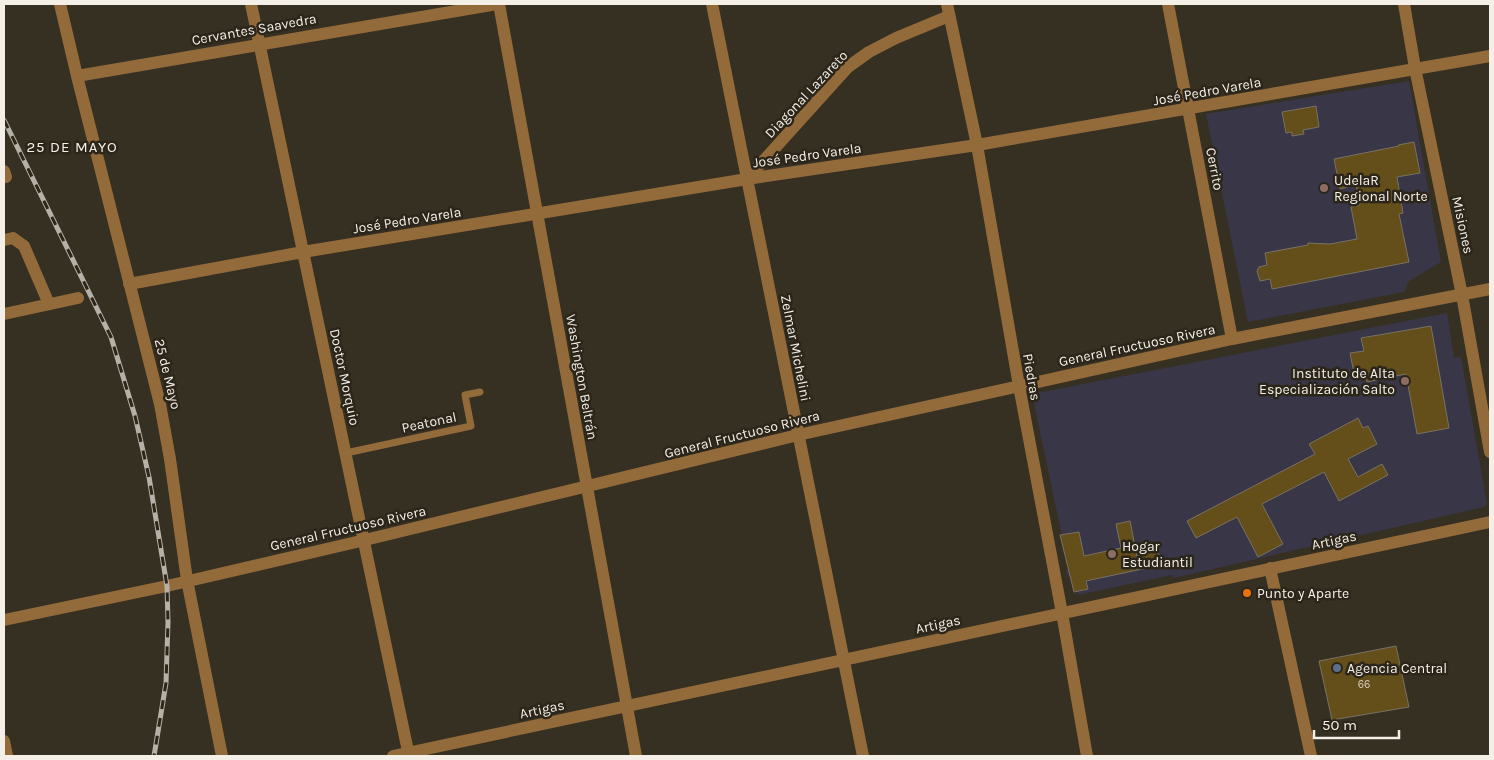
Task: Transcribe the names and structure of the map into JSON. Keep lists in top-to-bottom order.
{
  "streets": {
    "street": [
      "Cervantes Saavedra",
      "José Pedro Varela",
      "Diagonal Lazareto",
      "Cerrito",
      "Misiones",
      "General Fructuoso Rivera",
      "Zelmar Michelini",
      "25 de Mayo",
      "Doctor Morquio",
      "Washington Beltrán",
      "Piedras",
      "Artigas"
    ],
    "lane": ["Peatonal"]
  },
  "crossings": [
    ["Cervantes Saavedra", "25 de Mayo"],
    ["Cervantes Saavedra", "Doctor Morquio"],
    ["Cervantes Saavedra", "Washington Beltrán"],
    ["José Pedro Varela", "Diagonal Lazareto"],
    ["José Pedro Varela", "Cerrito"],
    ["José Pedro Varela", "Misiones"],
    ["José Pedro Varela", "Zelmar Michelini"],
    ["José Pedro Varela", "25 de Mayo"],
    ["José Pedro Varela", "Doctor Morquio"],
    ["José Pedro Varela", "Washington Beltrán"],
    ["José Pedro Varela", "Piedras"],
    ["Diagonal Lazareto", "Zelmar Michelini"],
    ["Diagonal Lazareto", "Piedras"],
    ["Cerrito", "General Fructuoso Rivera"],
    ["Misiones", "General Fructuoso Rivera"],
    ["General Fructuoso Rivera", "Zelmar Michelini"],
    ["General Fructuoso Rivera", "25 de Mayo"],
    ["General Fructuoso Rivera", "Doctor Morquio"],
    ["General Fructuoso Rivera", "Washington Beltrán"],
    ["General Fructuoso Rivera", "Piedras"],
    ["Zelmar Michelini", "Artigas"],
    ["Doctor Morquio", "Peatonal"],
    ["Doctor Morquio", "Artigas"],
    ["Washington Beltrán", "Artigas"],
    ["Piedras", "Artigas"]
  ],
  "districts": ["25 DE MAYO"],
  "places": [
    "UdelaR Regional Norte",
    "Instituto de Alta Especialización Salto",
    "Hogar Estudiantil",
    "Punto y Aparte",
    "Agencia Central"
  ],
  "house_numbers": ["66"],
  "scale_bar": "50 m"
}
